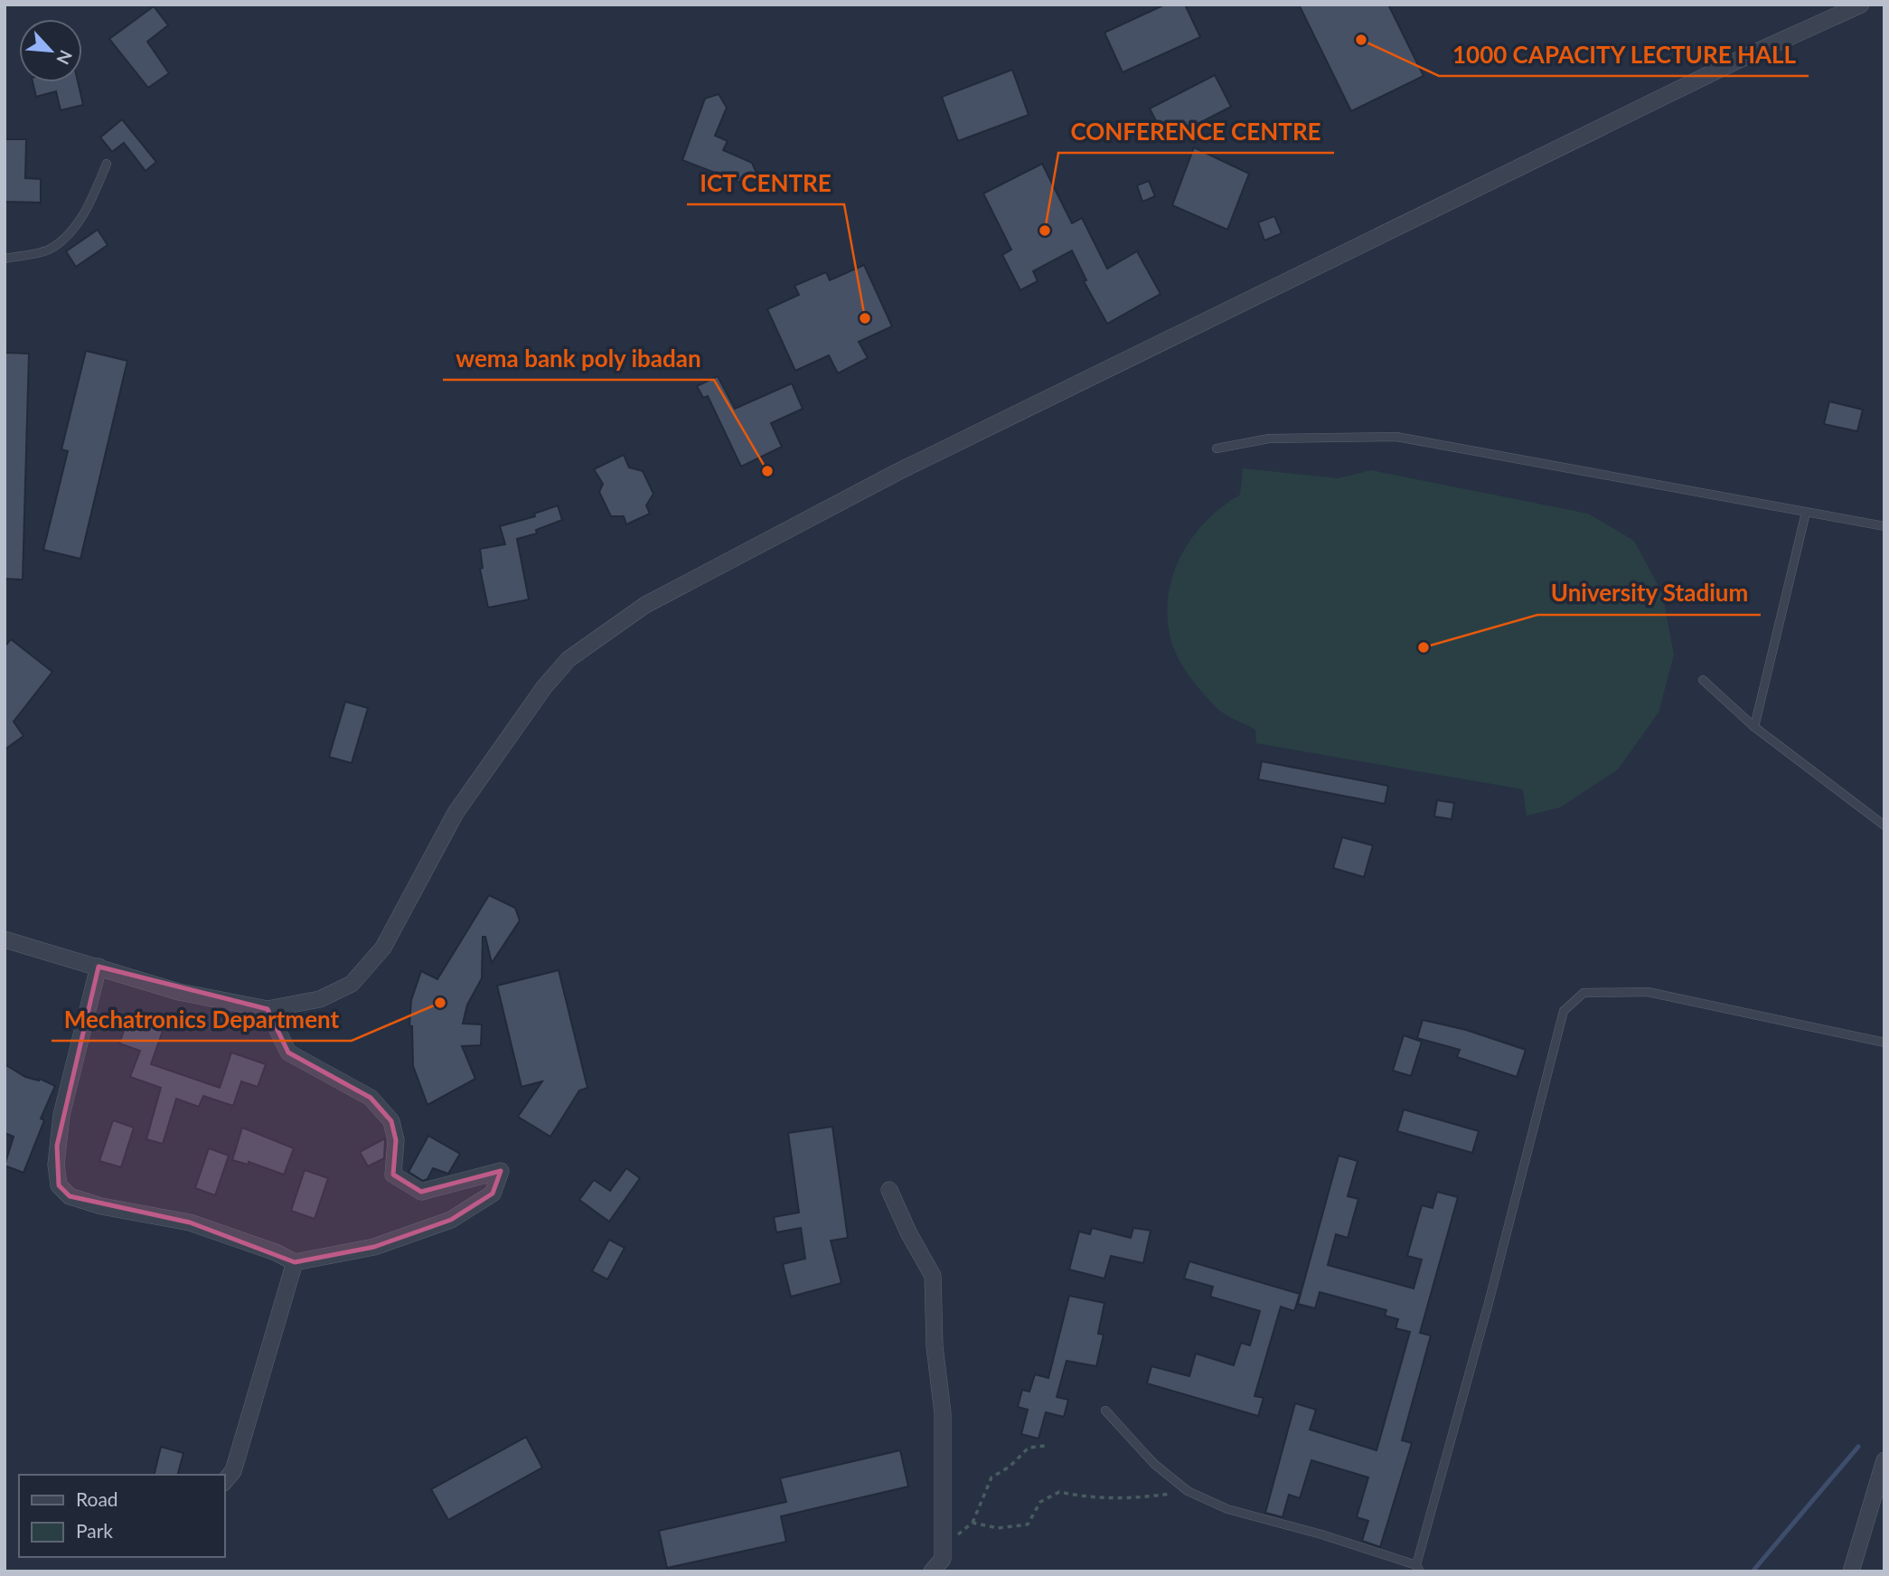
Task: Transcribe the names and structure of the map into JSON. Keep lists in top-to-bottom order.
{
  "places": [
    "1000 CAPACITY LECTURE HALL",
    "CONFERENCE CENTRE",
    "ICT CENTRE",
    "wema bank poly ibadan",
    "University Stadium",
    "Mechatronics Department"
  ],
  "legend": ["Road", "Park"],
  "north": "bottom right"
}
